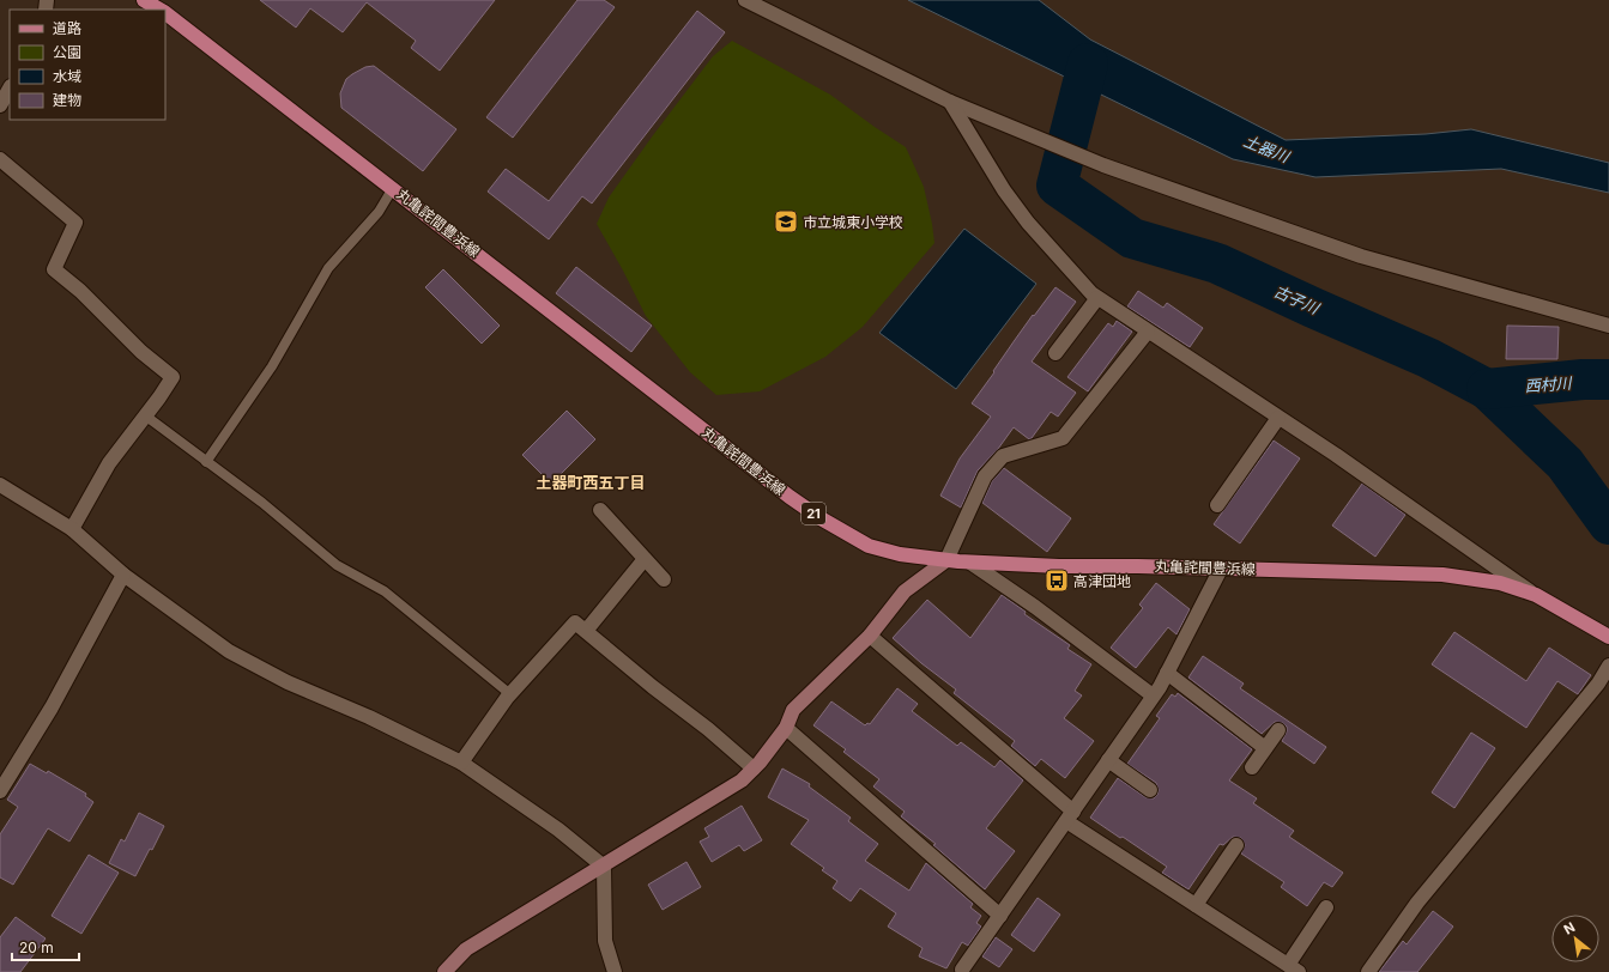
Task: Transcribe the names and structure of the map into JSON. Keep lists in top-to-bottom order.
{
  "streets": {
    "main road": ["丸亀詫間豊浜線", "21"]
  },
  "districts": ["土器町西五丁目"],
  "water": ["土器川", "古子川", "西村川"],
  "places": {
    "school or university": ["市立城東小学校"],
    "bus stop": ["高津団地"]
  },
  "legend": [
    "道路",
    "公園",
    "水域",
    "建物"
  ],
  "scale_bar": "20 m",
  "north": "top left"
}
